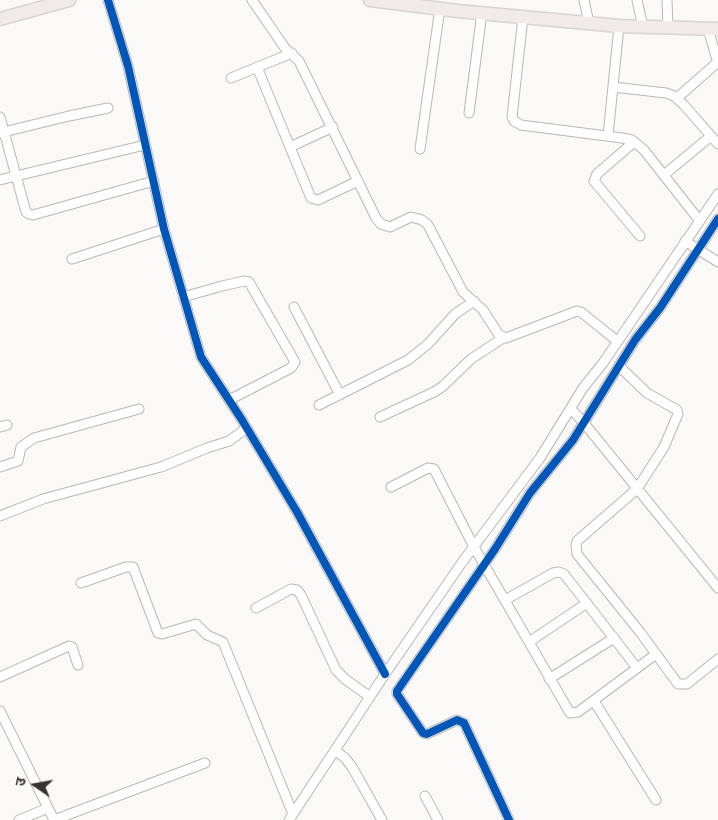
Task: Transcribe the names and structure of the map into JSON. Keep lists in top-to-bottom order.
{
  "north": "left"
}
